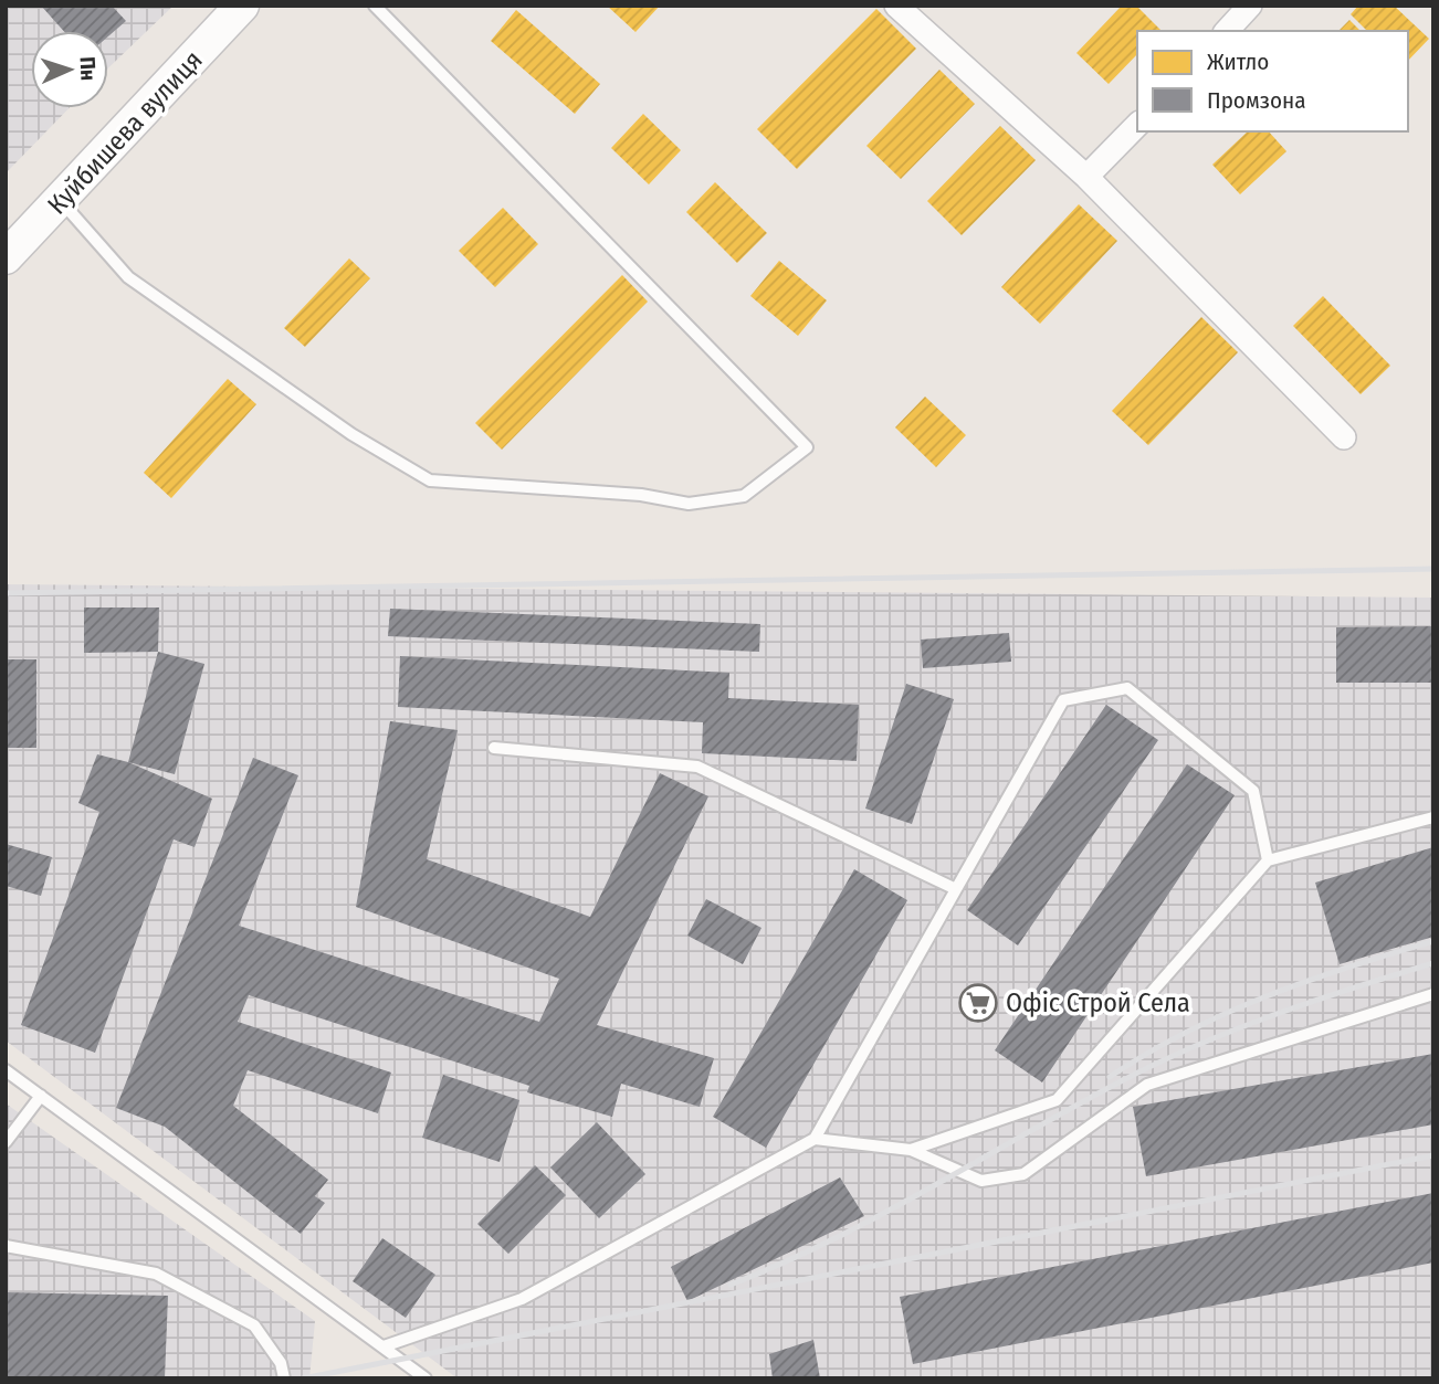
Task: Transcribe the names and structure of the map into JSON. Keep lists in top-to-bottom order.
{
  "streets": {
    "main road": ["Куйбишева вулиця"]
  },
  "places": {
    "supermarket": ["Офіс Строй Села"]
  },
  "legend": ["Житло", "Промзона"],
  "north": "right"
}
